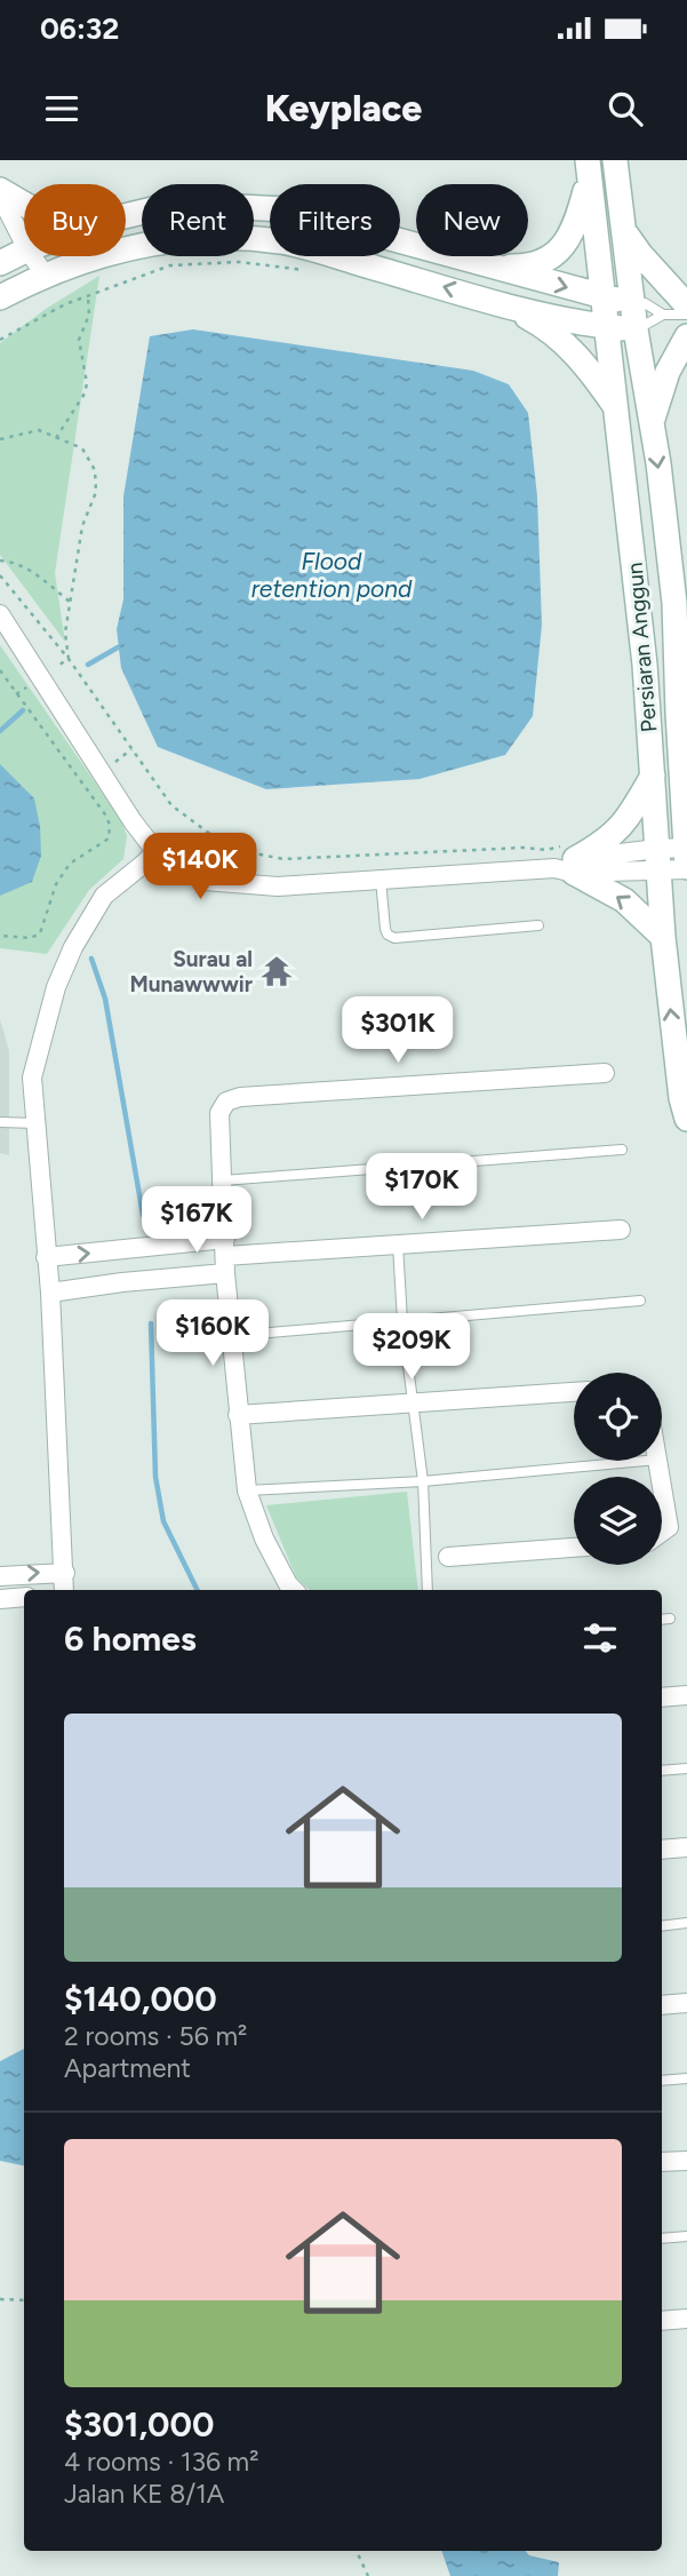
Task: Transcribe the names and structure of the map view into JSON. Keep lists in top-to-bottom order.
{
  "streets": {
    "main road": ["Persiaran Anggun"]
  },
  "water": ["Flood retention pond"],
  "places": {
    "temple": ["Surau al Munawwwir"]
  },
  "page": {
    "status": "06:32",
    "header": "Keyplace",
    "chip": [
      "Buy",
      "Rent",
      "Filters",
      "New"
    ],
    "price": [
      "$140K",
      "$301K",
      "$170K",
      "$167K",
      "$160K",
      "$209K"
    ],
    "heading": "6 homes",
    "list": [
      {
        "name": "$140,000",
        "note": "2 rooms · 56 m² · Apartment"
      },
      {
        "name": "$301,000",
        "note": "4 rooms · 136 m² · Jalan KE 8/1A"
      }
    ]
  }
}
